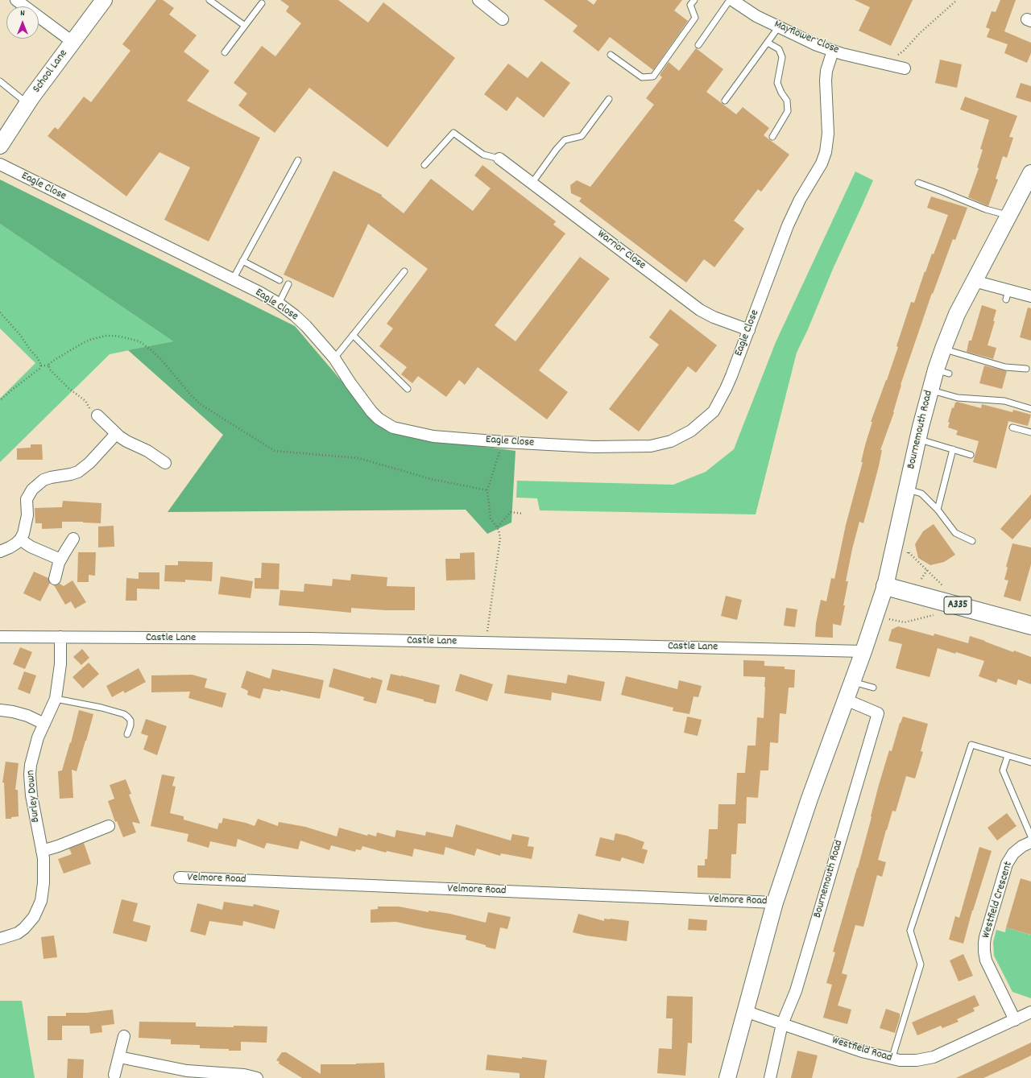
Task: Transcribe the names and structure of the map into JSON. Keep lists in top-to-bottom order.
{
  "streets": {
    "main road": ["A335"],
    "street": [
      "Mayflower Close",
      "School Lane",
      "Eagle Close",
      "Warrior Close",
      "Bournemouth Road",
      "Castle Lane",
      "Burley Down",
      "Velmore Road",
      "Westfield Crescent",
      "Westfield Road"
    ]
  },
  "crossings": [
    ["Mayflower Close", "Eagle Close"],
    ["Eagle Close", "Warrior Close"],
    ["Bournemouth Road", "A335"],
    ["Bournemouth Road", "Castle Lane"],
    ["Bournemouth Road", "Velmore Road"],
    ["Bournemouth Road", "Westfield Road"],
    ["Castle Lane", "Burley Down"],
    ["Westfield Crescent", "Westfield Road"]
  ],
  "north": "top"
}
